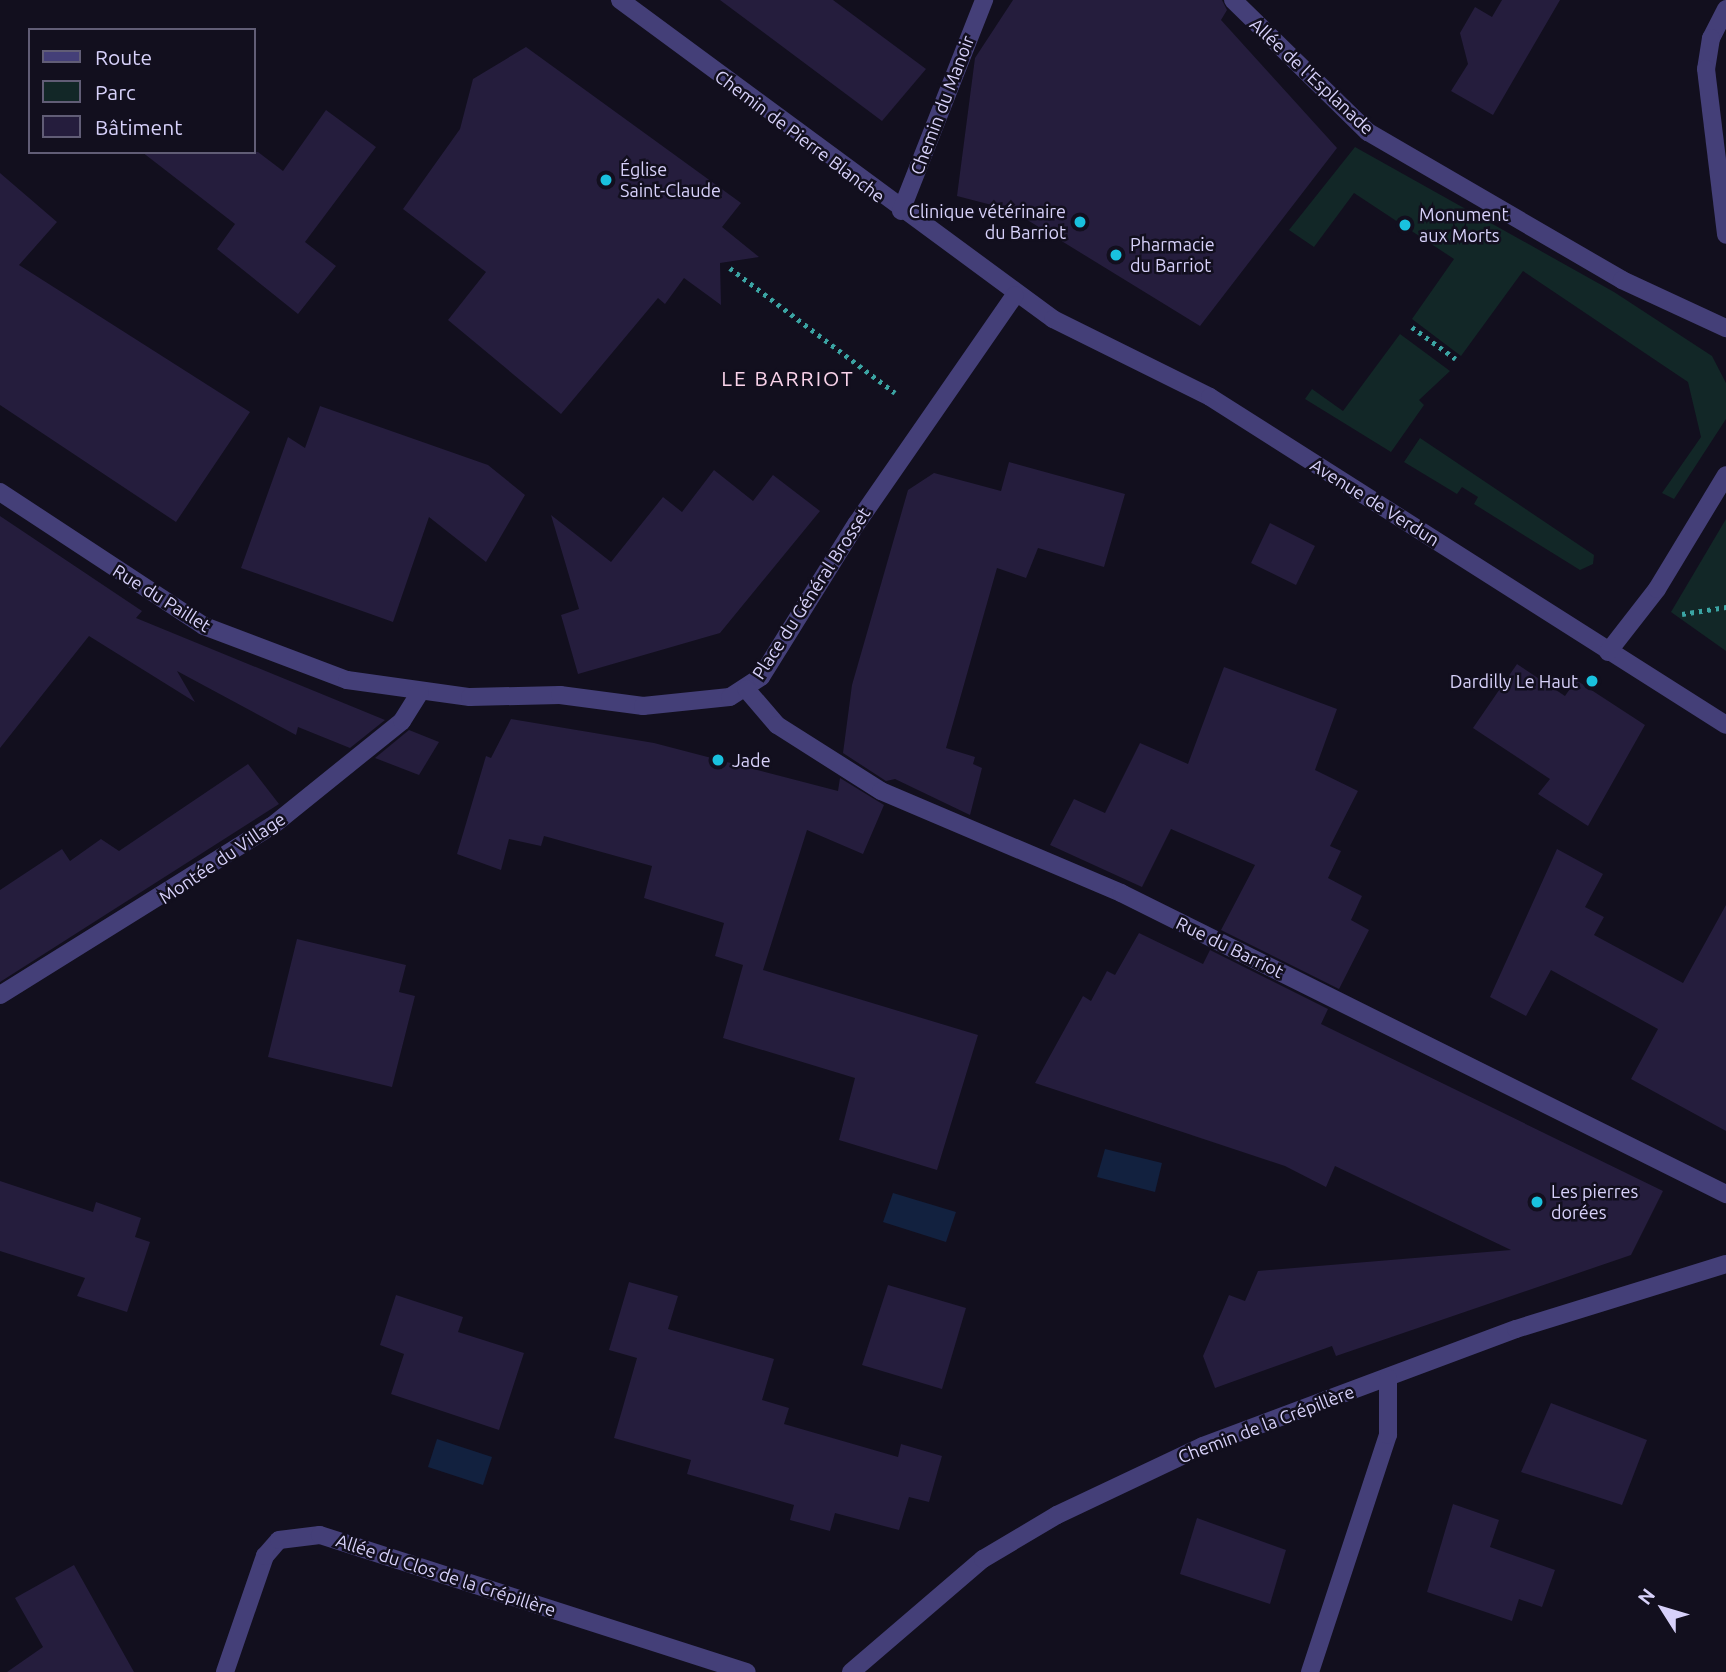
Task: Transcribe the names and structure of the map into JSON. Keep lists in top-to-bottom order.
{
  "streets": {
    "street": [
      "Allée de l'Esplanade",
      "Chemin du Manoir",
      "Chemin de Pierre Blanche",
      "Avenue de Verdun",
      "Place du Général Brosset",
      "Rue du Paillet",
      "Montée du Village",
      "Rue du Barriot",
      "Chemin de la Crépillère",
      "Allée du Clos de la Crépillère"
    ]
  },
  "crossings": [
    ["Chemin du Manoir", "Chemin de Pierre Blanche"],
    ["Chemin de Pierre Blanche", "Avenue de Verdun"],
    ["Chemin de Pierre Blanche", "Place du Général Brosset"],
    ["Avenue de Verdun", "Place du Général Brosset"],
    ["Place du Général Brosset", "Rue du Paillet"],
    ["Place du Général Brosset", "Montée du Village"],
    ["Place du Général Brosset", "Rue du Barriot"],
    ["Rue du Paillet", "Montée du Village"]
  ],
  "districts": ["LE BARRIOT"],
  "places": [
    "Église Saint-Claude",
    "Clinique vétérinaire du Barriot",
    "Monument aux Morts",
    "Pharmacie du Barriot",
    "Dardilly Le Haut",
    "Jade",
    "Les pierres dorées"
  ],
  "legend": ["Route", "Parc", "Bâtiment"],
  "north": "top left"
}
